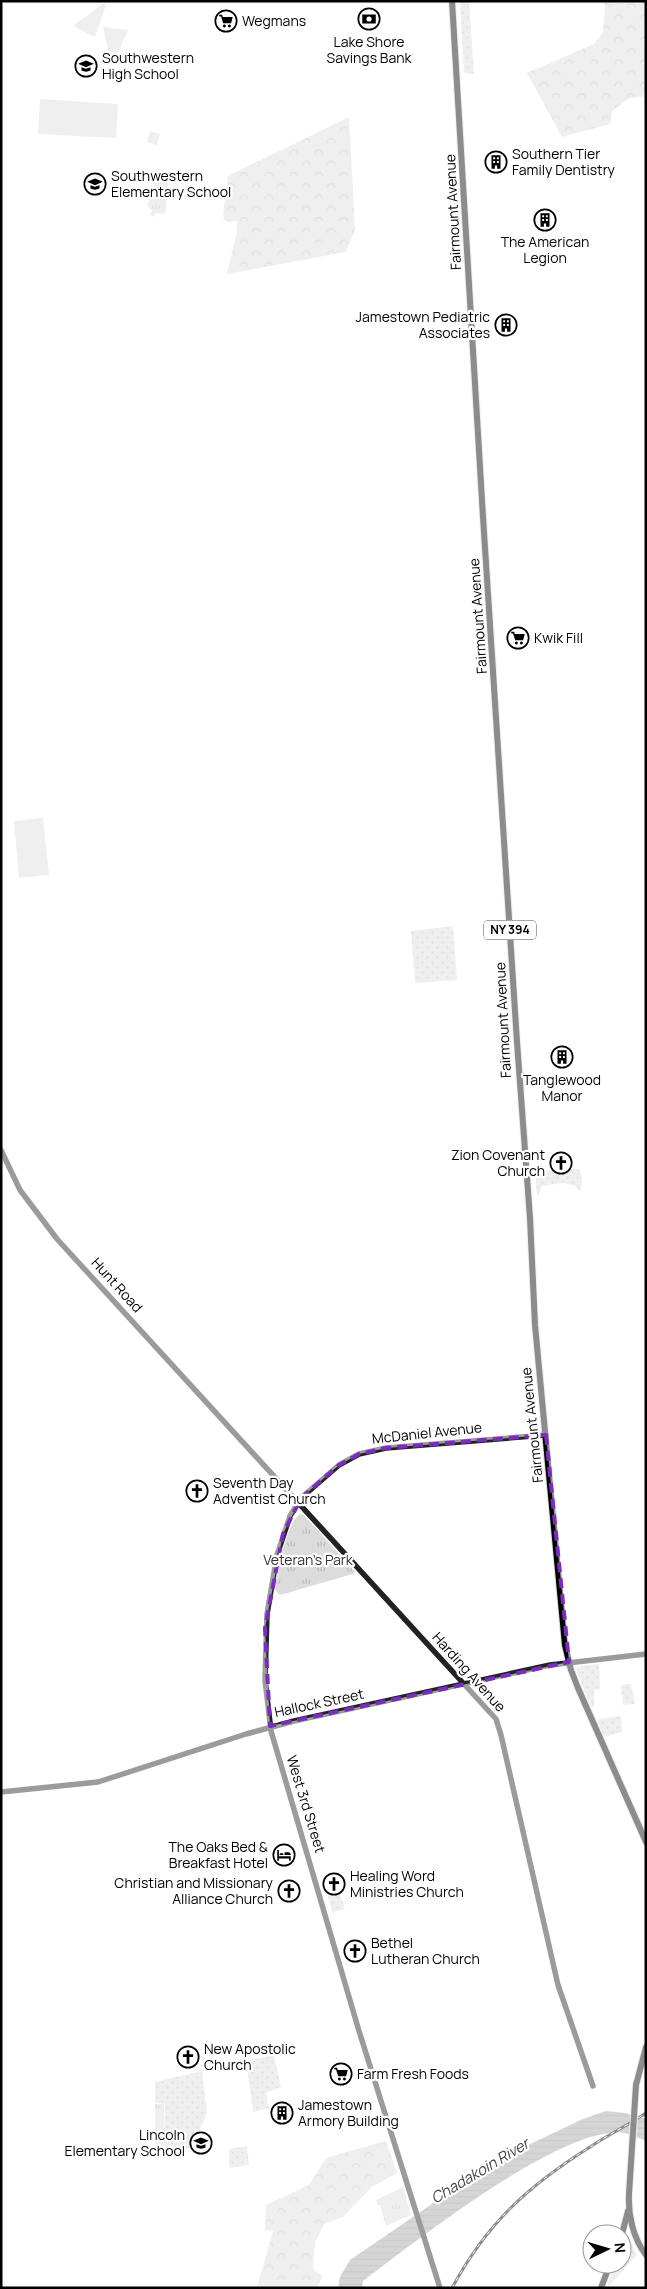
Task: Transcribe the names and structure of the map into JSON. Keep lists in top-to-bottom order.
{
  "streets": {
    "main road": ["Fairmount Avenue", "NY 394"],
    "street": [
      "Hunt Road",
      "McDaniel Avenue",
      "Harding Avenue",
      "Hallock Street",
      "West 3rd Street"
    ]
  },
  "crossings": [
    ["Fairmount Avenue", "McDaniel Avenue"],
    ["Fairmount Avenue", "Hallock Street"],
    ["Hunt Road", "Harding Avenue"],
    ["McDaniel Avenue", "Harding Avenue"],
    ["McDaniel Avenue", "West 3rd Street"],
    ["Harding Avenue", "Hallock Street"],
    ["Harding Avenue", "West 3rd Street"],
    ["Hallock Street", "West 3rd Street"]
  ],
  "water": ["Chadakoin River"],
  "parks": ["Veteran's Park"],
  "places": {
    "bank": ["Lake Shore Savings Bank"],
    "supermarket": ["Wegmans", "Kwik Fill", "Farm Fresh Foods"],
    "school or university": ["Southwestern High School", "Southwestern Elementary School", "Lincoln Elementary School"],
    "building": [
      "Southern Tier Family Dentistry",
      "The American Legion",
      "Jamestown Pediatric Associates",
      "Tanglewood Manor",
      "Jamestown Armory Building"
    ],
    "church": [
      "Zion Covenant Church",
      "Seventh Day Adventist Church",
      "Healing Word Ministries Church",
      "Christian and Missionary Alliance Church",
      "Bethel Lutheran Church",
      "New Apostolic Church"
    ],
    "hotel": ["The Oaks Bed & Breakfast Hotel"]
  },
  "north": "right"
}
